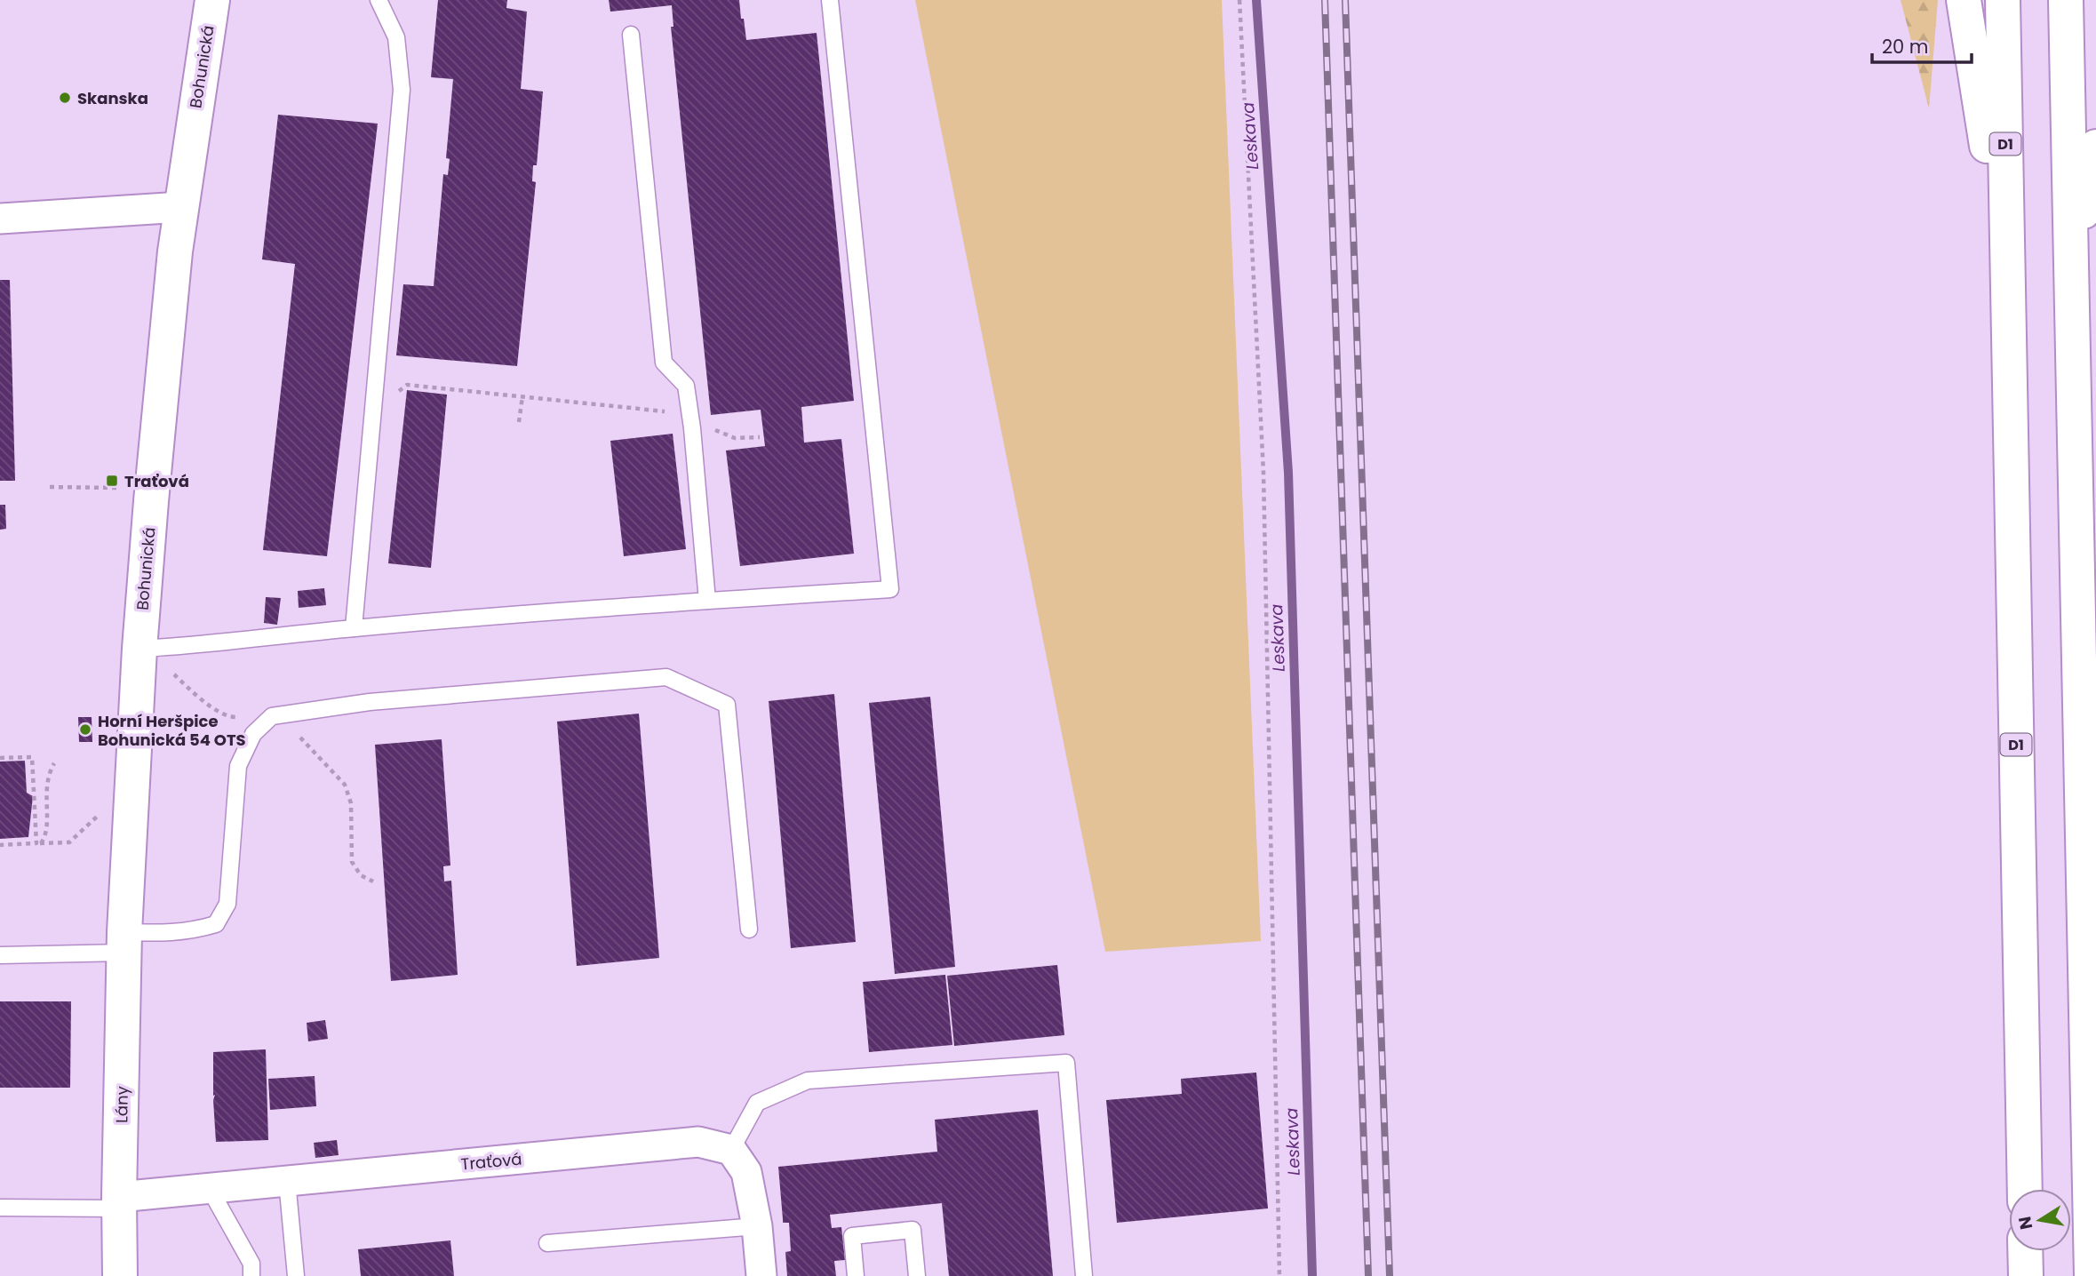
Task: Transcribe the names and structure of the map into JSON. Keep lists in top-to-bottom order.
{
  "streets": {
    "main road": ["Bohunická", "D1", "Lány"],
    "street": ["Traťová"]
  },
  "crossings": [
    ["Bohunická", "Lány"],
    ["Lány", "Traťová"]
  ],
  "water": ["Leskava"],
  "places": {
    "other": ["Skanska", "Horní Heršpice Bohunická 54 OTS"],
    "transit": ["Traťová"]
  },
  "scale_bar": "20 m",
  "north": "left"
}
